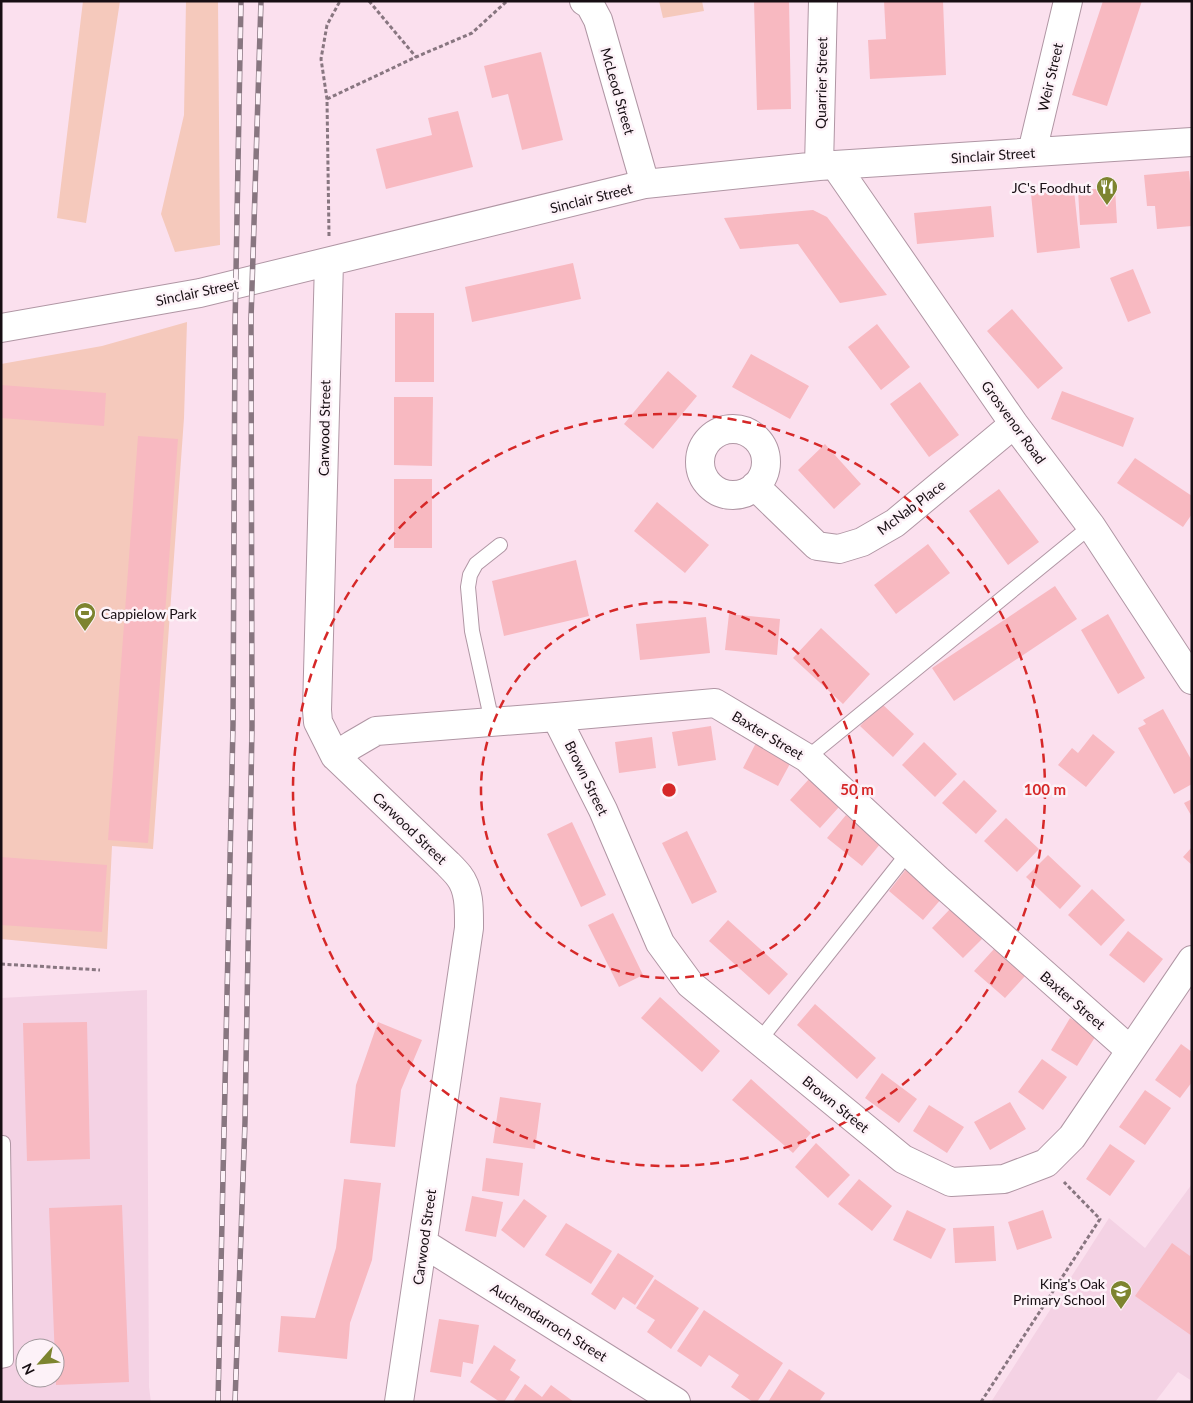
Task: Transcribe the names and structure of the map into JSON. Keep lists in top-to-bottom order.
{
  "streets": {
    "street": [
      "Weir Street",
      "Quarrier Street",
      "McLeod Street",
      "Sinclair Street",
      "Grosvenor Road",
      "Carwood Street",
      "McNab Place",
      "Baxter Street",
      "Brown Street",
      "Auchendarroch Street"
    ]
  },
  "crossings": [
    ["Weir Street", "Sinclair Street"],
    ["Quarrier Street", "Sinclair Street"],
    ["Quarrier Street", "Grosvenor Road"],
    ["McLeod Street", "Sinclair Street"],
    ["Sinclair Street", "Grosvenor Road"],
    ["Sinclair Street", "Carwood Street"],
    ["Grosvenor Road", "McNab Place"],
    ["Carwood Street", "Baxter Street"],
    ["Carwood Street", "Auchendarroch Street"],
    ["Baxter Street", "Brown Street"]
  ],
  "places": {
    "restaurant": ["JC's Foodhut"],
    "sports": ["Cappielow Park"],
    "school or university": ["King's Oak Primary School"]
  },
  "north": "bottom left",
  "rings": ["50 m", "100 m"]
}
